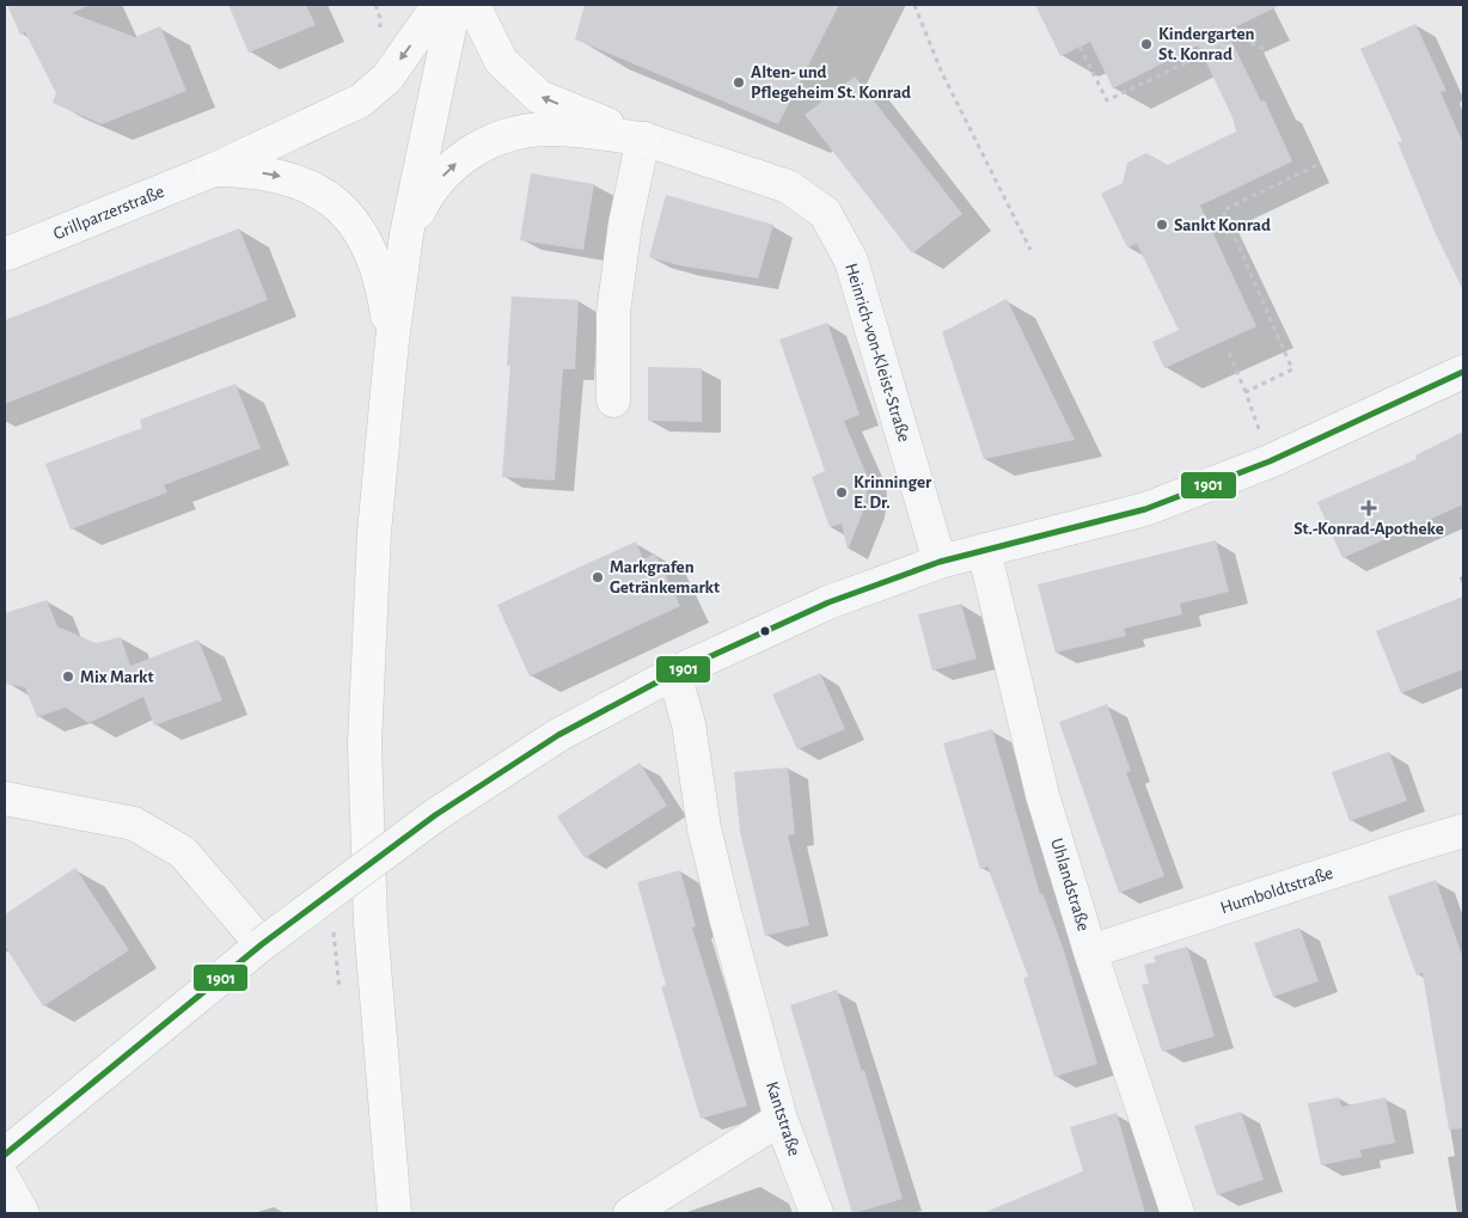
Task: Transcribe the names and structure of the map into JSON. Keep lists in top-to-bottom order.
{
  "streets": {
    "street": [
      "Grillparzerstraße",
      "Heinrich-von-Kleist-Straße",
      "Uhlandstraße",
      "Humboldtstraße",
      "Kantstraße"
    ]
  },
  "crossings": [
    ["Uhlandstraße", "Humboldtstraße"]
  ],
  "places": {
    "other": [
      "Kindergarten St. Konrad",
      "Alten- und Pflegeheim St. Konrad",
      "Sankt Konrad",
      "Krinninger E. Dr.",
      "Markgrafen Getränkemarkt",
      "Mix Markt"
    ],
    "health": ["St.-Konrad-Apotheke"]
  },
  "lines": ["transit line 1901"]
}
